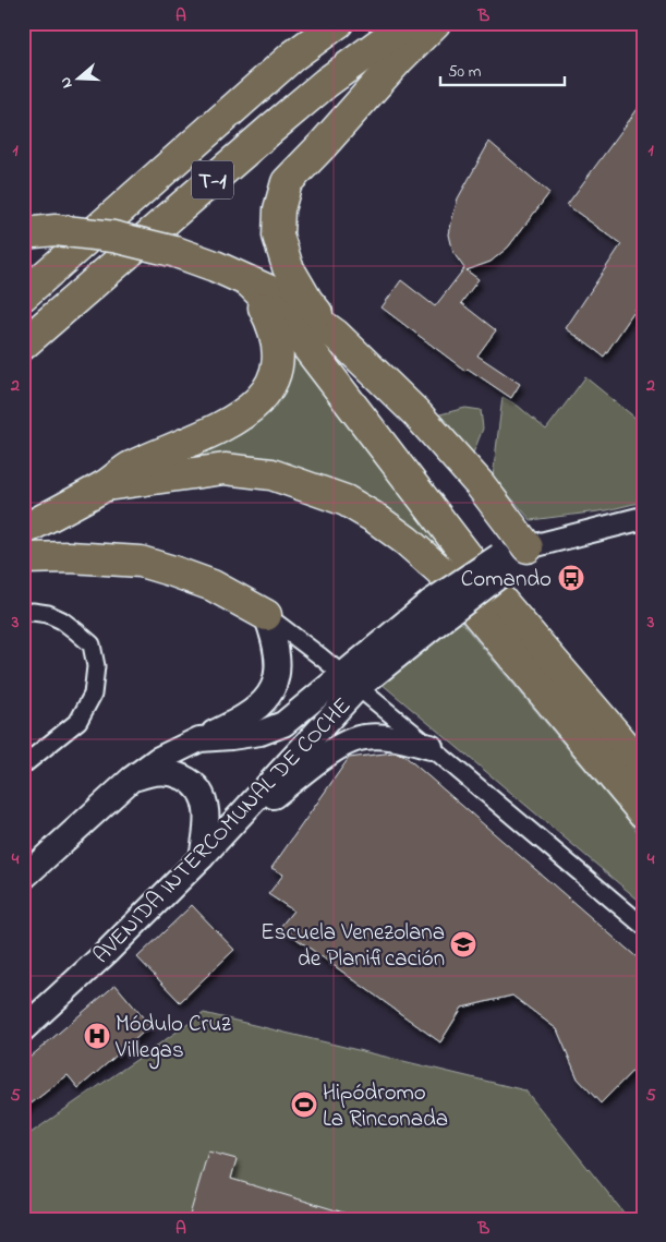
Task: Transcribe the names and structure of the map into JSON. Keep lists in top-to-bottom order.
{
  "streets": {
    "highway": ["T-1"],
    "main road": ["AVENIDA INTERCOMUNAL DE COCHE"]
  },
  "places": {
    "bus stop": ["Comando"],
    "school or university": ["Escuela Venezolana de Planificación"],
    "hospital": ["Módulo Cruz Villegas"],
    "sports": ["Hipódromo La Rinconada"]
  },
  "scale_bar": "50 m",
  "north": "left",
  "grid": {
    "columns": ["A", "B"],
    "rows": [
      "1",
      "2",
      "3",
      "4",
      "5"
    ]
  }
}
